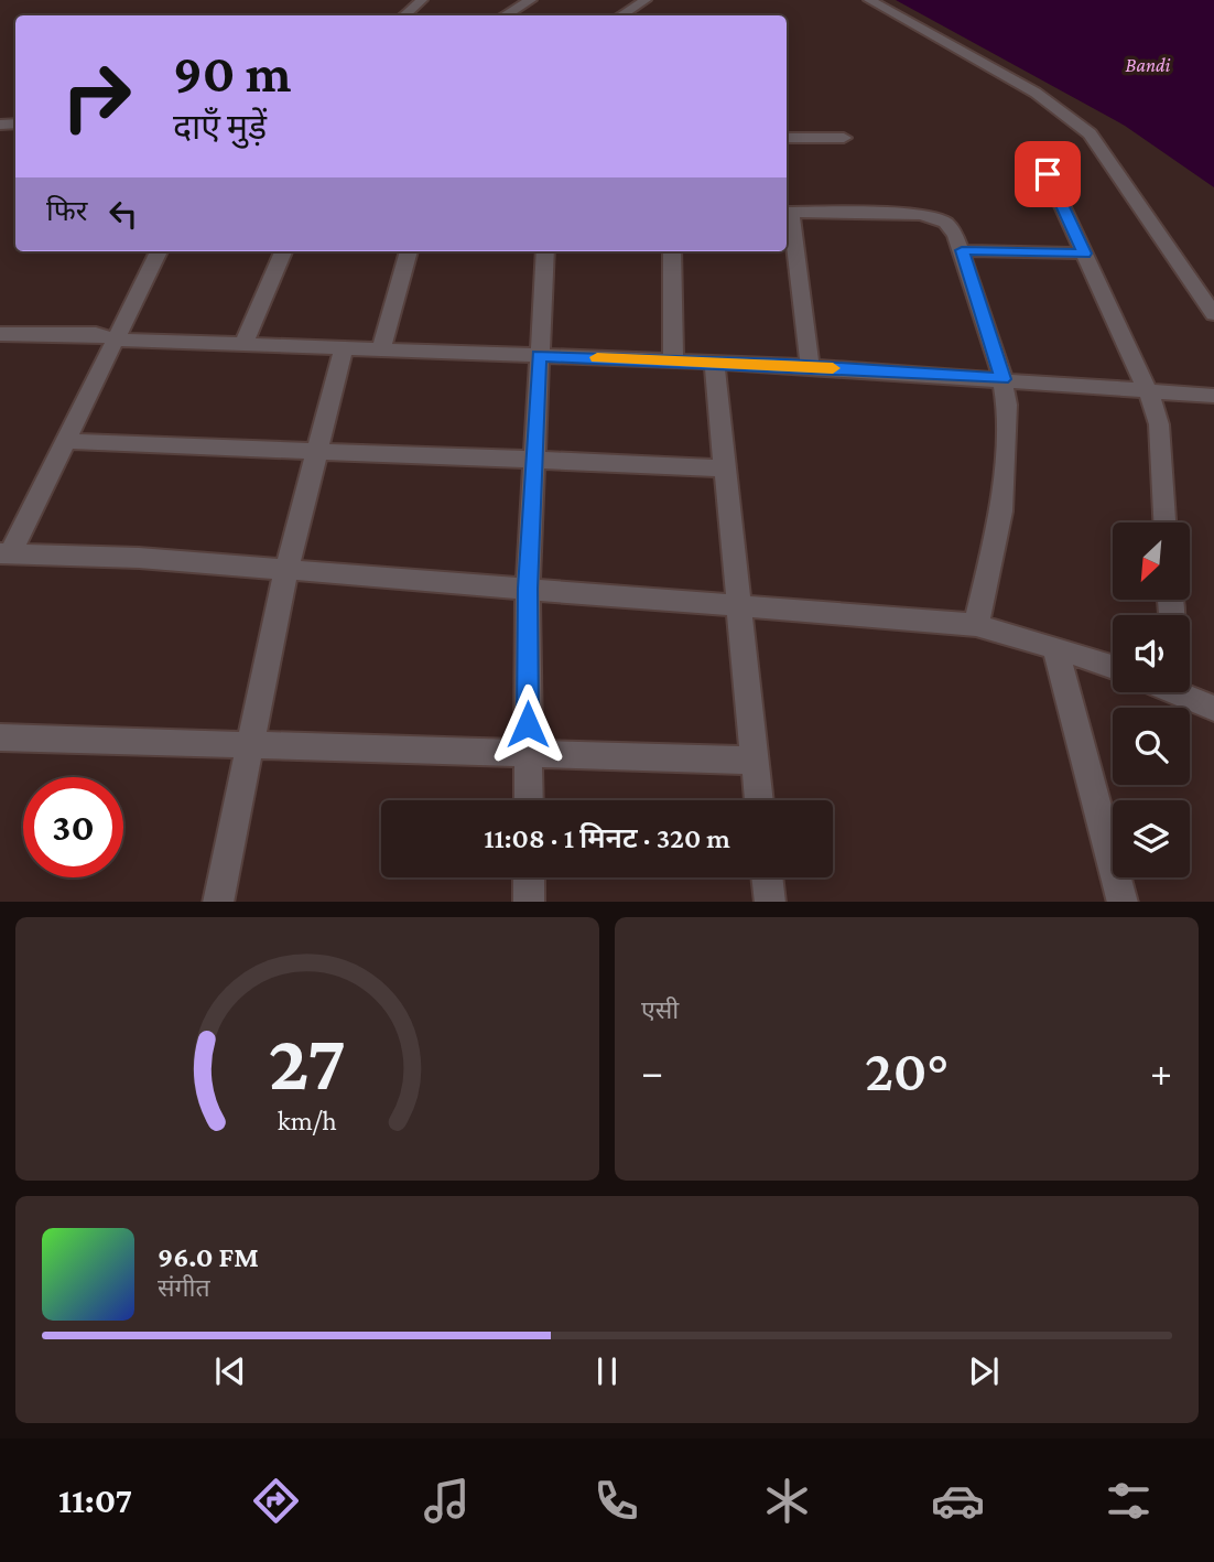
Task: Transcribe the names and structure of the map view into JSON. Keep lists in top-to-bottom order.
{
  "water": ["Bandi"],
  "north": "bottom left",
  "page": {
    "turn": ["90 m", "दाएँ मुड़ें"],
    "then": "फिर",
    "limit": "30",
    "trip": "11:08 · 1 मिनट · 320 m",
    "tile": "एसी",
    "heat": ["−", "20°", "+"],
    "song": ["96.0 FM", "संगीत"],
    "tabs": "11:07",
    "gauge": ["27", "km/h"]
  }
}
